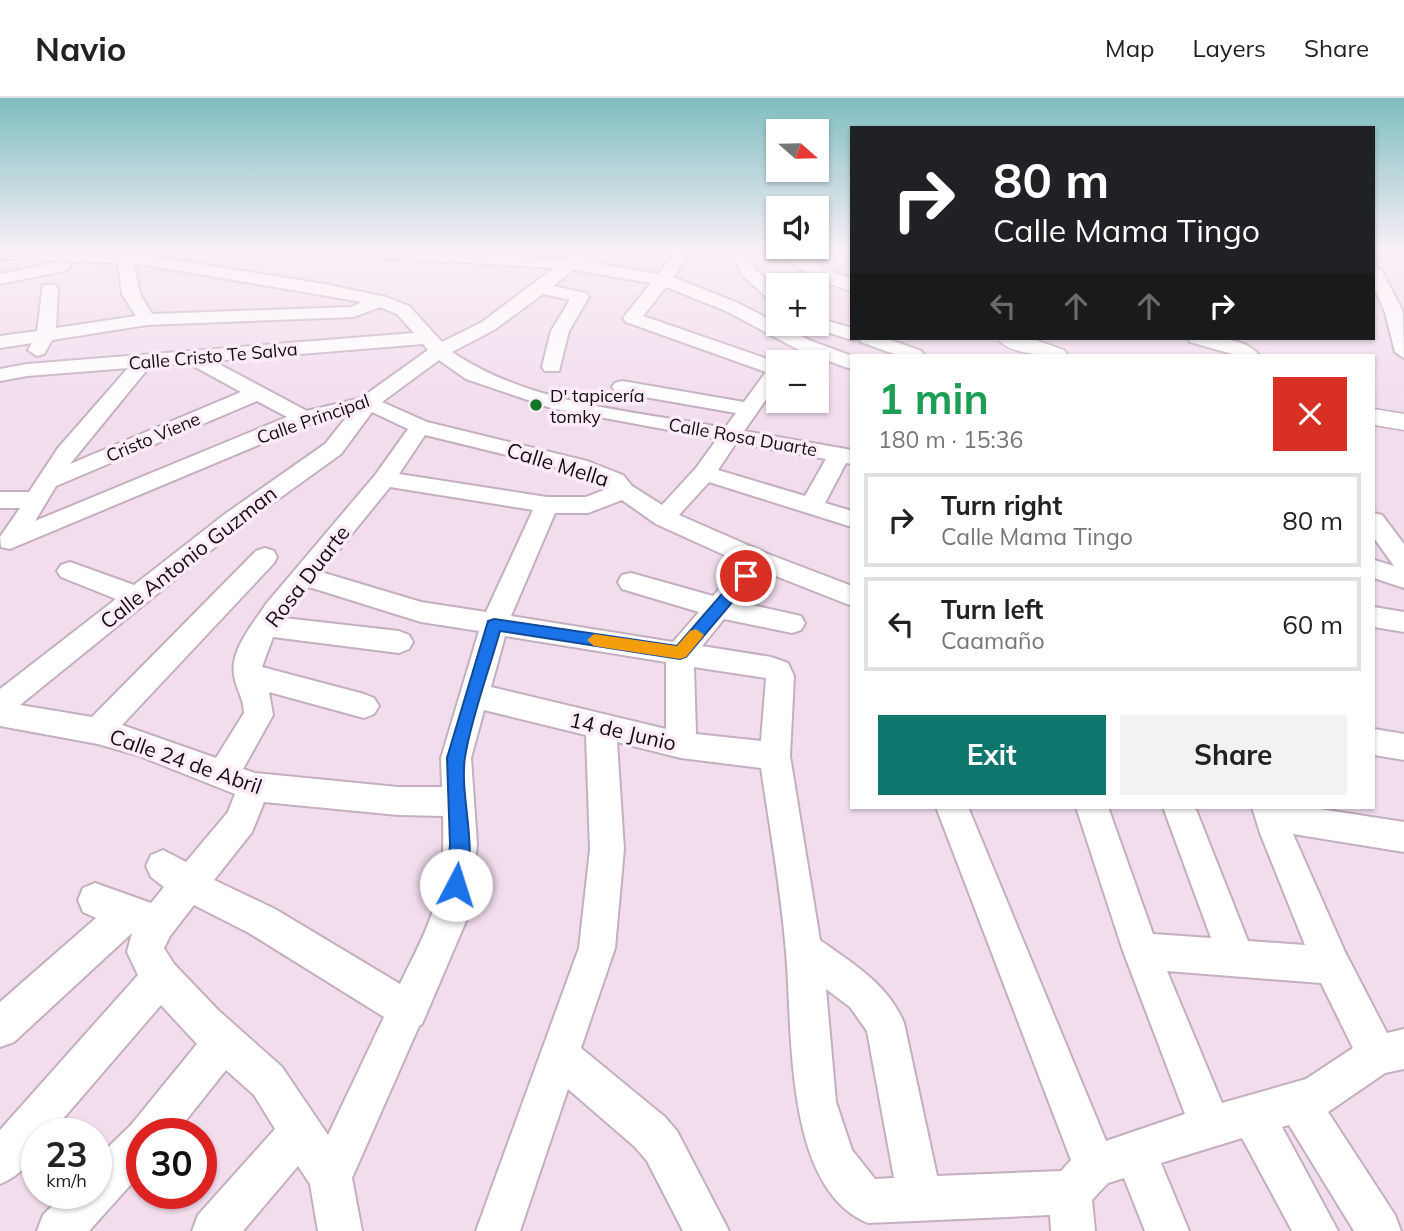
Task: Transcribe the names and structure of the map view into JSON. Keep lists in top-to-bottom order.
{
  "streets": {
    "street": [
      "Calle Cristo Te Salva",
      "Calle Principal",
      "Cristo Viene",
      "Calle Rosa Duarte",
      "Calle Mella",
      "Calle Antonio Guzman",
      "Rosa Duarte",
      "14 de Junio",
      "Calle 24 de Abril"
    ]
  },
  "crossings": [
    ["Calle Cristo Te Salva", "Calle Principal"],
    ["Calle Cristo Te Salva", "Calle Rosa Duarte"],
    ["Calle Principal", "Calle Rosa Duarte"],
    ["Calle Principal", "Calle Mella"],
    ["Calle Principal", "Calle Antonio Guzman"],
    ["Calle Mella", "Calle Antonio Guzman"],
    ["Calle Mella", "Rosa Duarte"]
  ],
  "places": ["D' tapicería tomky"],
  "north": "right",
  "page": {
    "header": "Navio",
    "nav": ["Map", "Layers", "Share"],
    "map_buttons": ["+", "−"],
    "turn": ["80 m", "Calle Mama Tingo"],
    "heading": ["1 min", "180 m · 15:36"],
    "list": [
      {
        "name": "Turn right",
        "note": "Calle Mama Tingo",
        "value": "80 m"
      },
      {
        "name": "Turn left",
        "note": "Caamaño",
        "value": "60 m"
      }
    ],
    "buttons": ["Exit", "Share"],
    "speed": "23 km/h",
    "limit": "30"
  }
}
